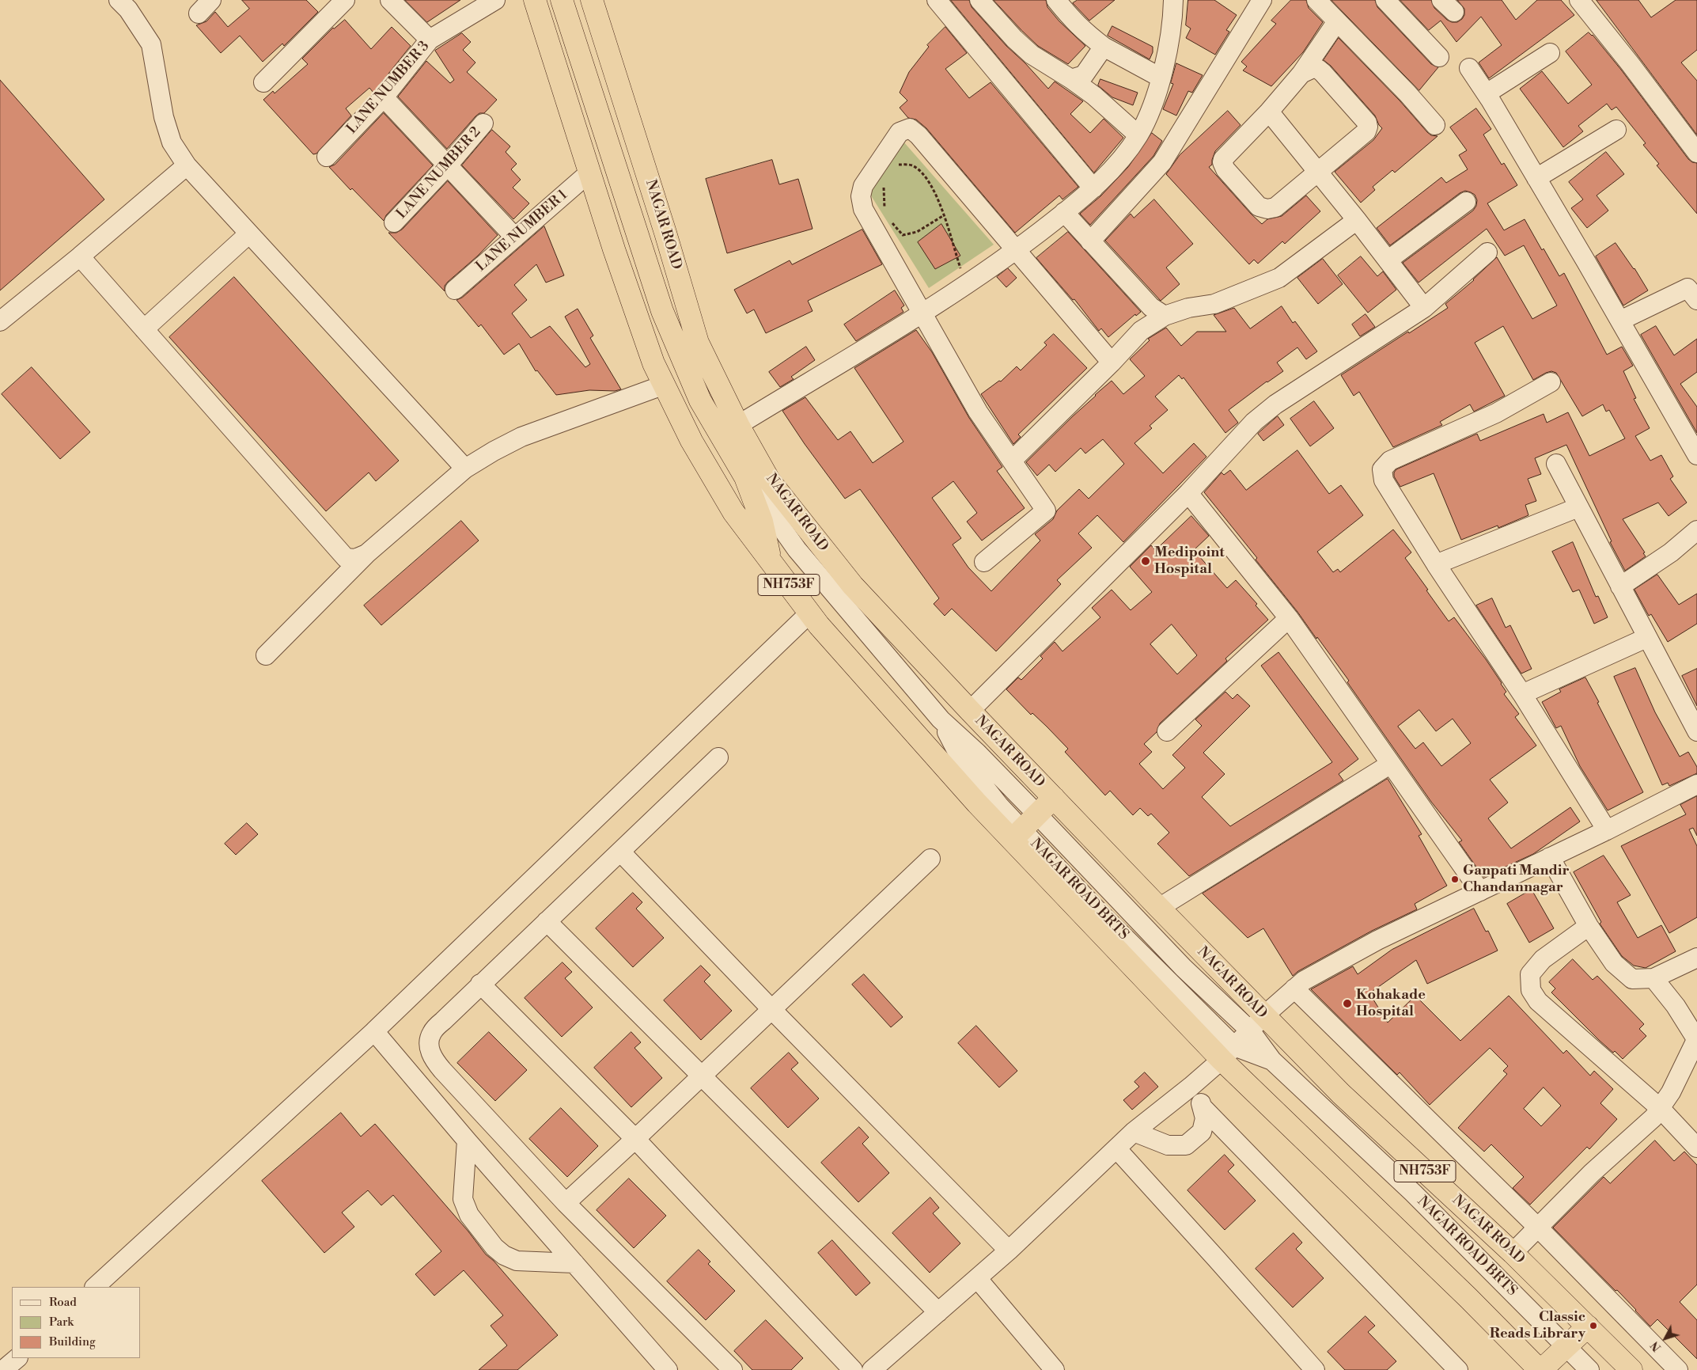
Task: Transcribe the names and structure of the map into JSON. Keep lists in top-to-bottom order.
{
  "streets": {
    "highway": ["NAGAR ROAD", "NH753F"],
    "street": [
      "LANE NUMBER 3",
      "LANE NUMBER 2",
      "LANE NUMBER 1",
      "NAGAR ROAD BRTS"
    ]
  },
  "crossings": [
    ["NAGAR ROAD", "NAGAR ROAD BRTS"],
    ["LANE NUMBER 1", "NH753F"],
    ["NH753F", "NAGAR ROAD BRTS"]
  ],
  "places": [
    "Medipoint Hospital",
    "Ganpati Mandir Chandannagar",
    "Kohakade Hospital",
    "Classic Reads Library"
  ],
  "legend": ["Road", "Park", "Building"],
  "north": "bottom left"
}
